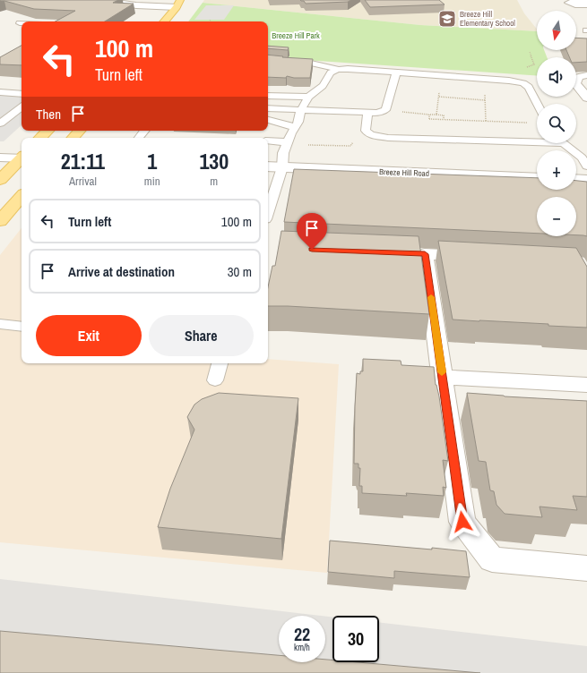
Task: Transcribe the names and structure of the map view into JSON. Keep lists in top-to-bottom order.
{
  "streets": {
    "street": ["Breeze Hill Road"]
  },
  "parks": ["Breeze Hill Park"],
  "places": {
    "school or university": ["Breeze Hill Elementary School"]
  },
  "north": "bottom",
  "page": {
    "map_buttons": ["+", "−"],
    "turn": ["100 m", "Turn left"],
    "then": "Then",
    "eta": [
      "21:11",
      "Arrival",
      "1",
      "min",
      "130",
      "m"
    ],
    "list": [
      {
        "name": "Turn left",
        "value": "100 m"
      },
      {
        "name": "Arrive at destination",
        "value": "30 m"
      }
    ],
    "buttons": ["Exit", "Share"],
    "speed": "22 km/h",
    "limit": "30"
  }
}
